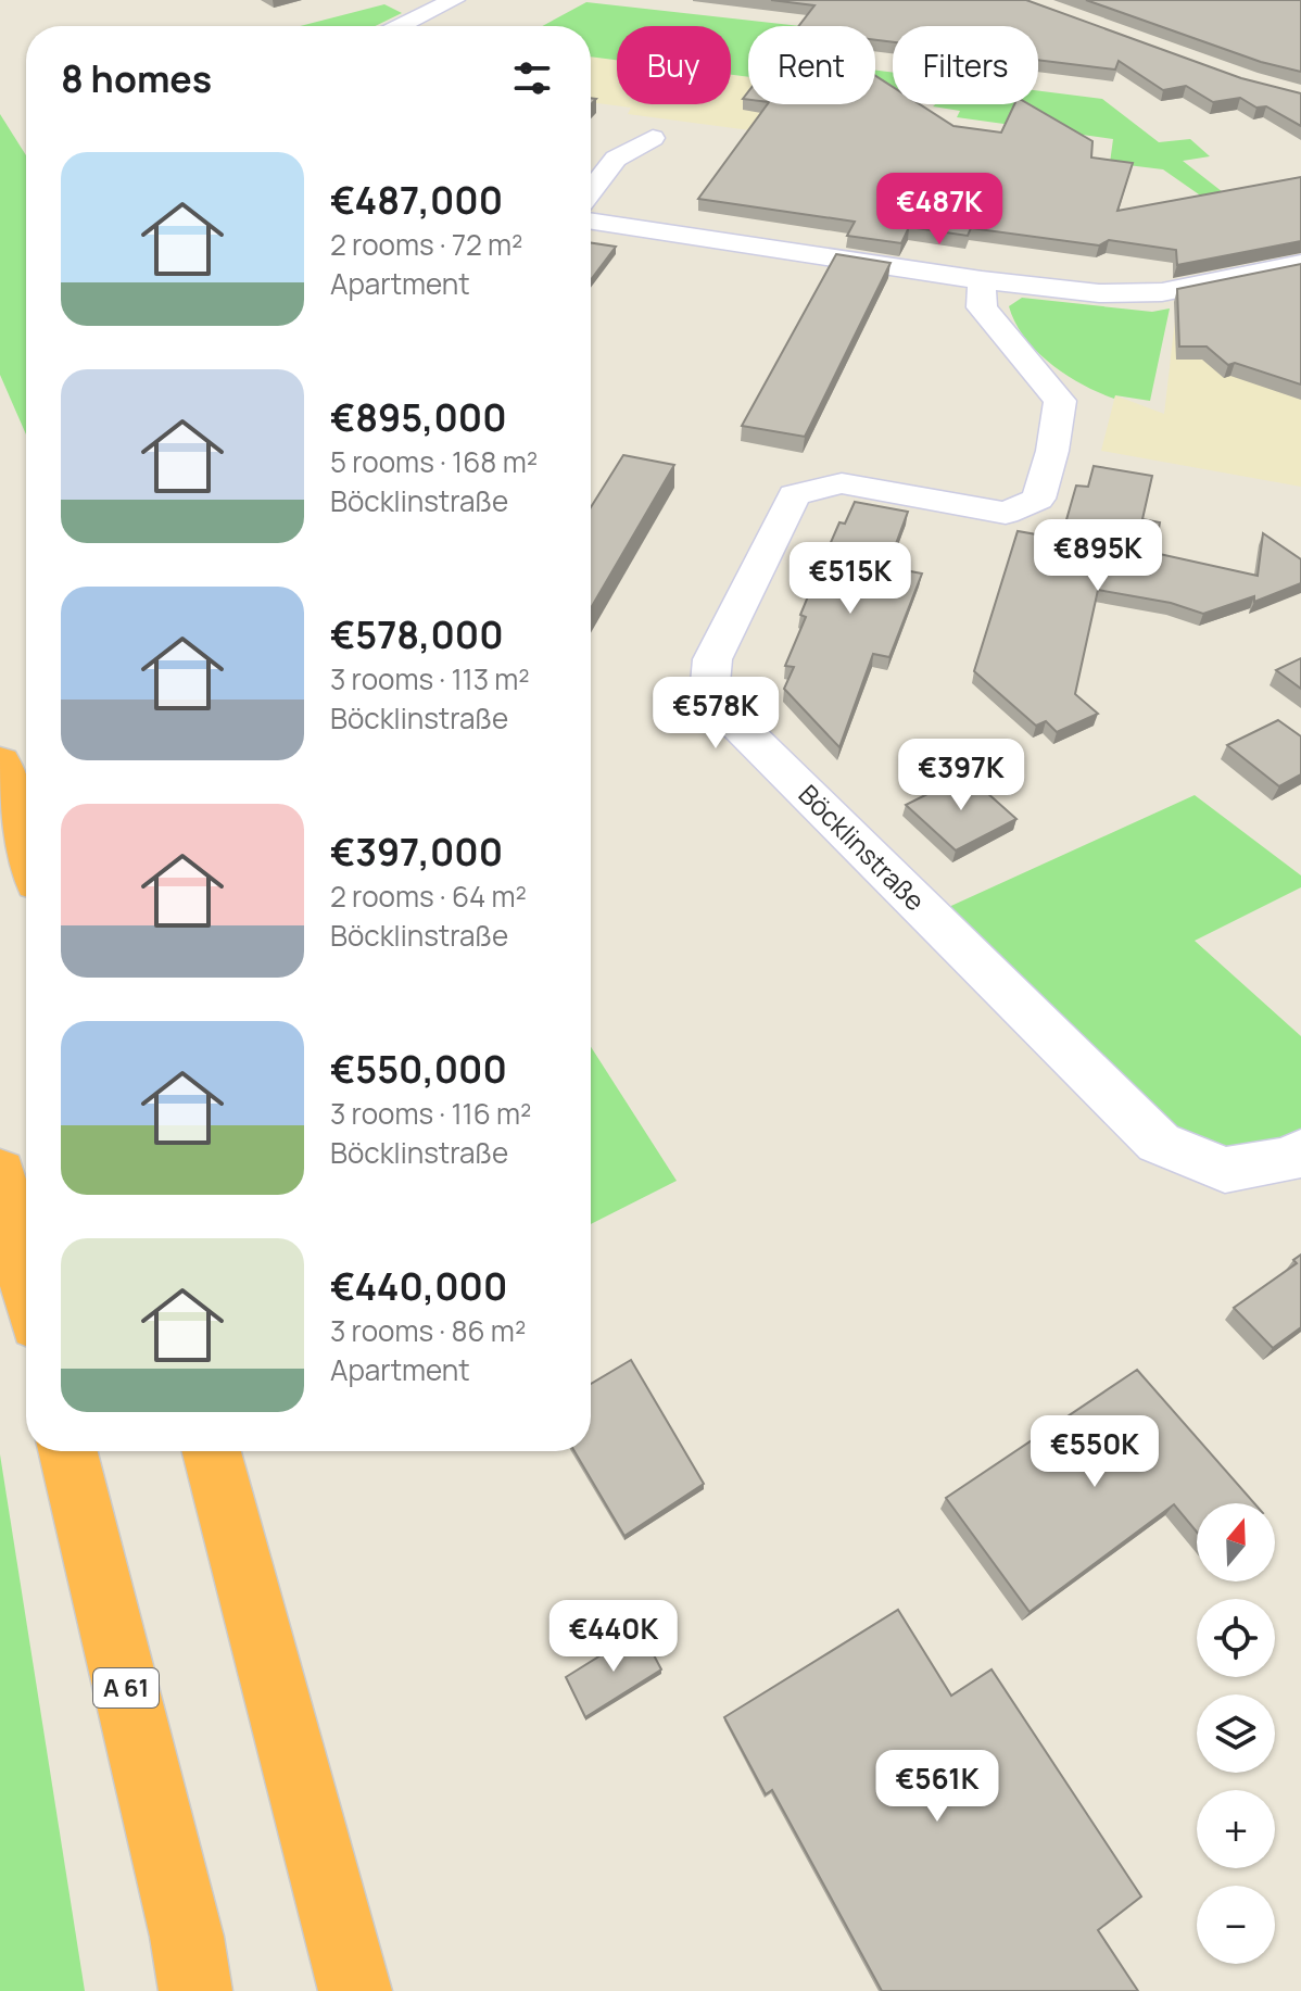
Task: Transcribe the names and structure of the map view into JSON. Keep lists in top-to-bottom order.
{
  "streets": {
    "highway": ["A 61"],
    "street": ["Böcklinstraße"]
  },
  "north": "top",
  "page": {
    "chip": ["Buy", "Rent", "Filters"],
    "heading": "8 homes",
    "list": [
      {
        "name": "€487,000",
        "note": "2 rooms · 72 m² · Apartment"
      },
      {
        "name": "€895,000",
        "note": "5 rooms · 168 m² · Böcklinstraße"
      },
      {
        "name": "€578,000",
        "note": "3 rooms · 113 m² · Böcklinstraße"
      },
      {
        "name": "€397,000",
        "note": "2 rooms · 64 m² · Böcklinstraße"
      },
      {
        "name": "€550,000",
        "note": "3 rooms · 116 m² · Böcklinstraße"
      },
      {
        "name": "€440,000",
        "note": "3 rooms · 86 m² · Apartment"
      }
    ],
    "price": [
      "€487K",
      "€895K",
      "€515K",
      "€578K",
      "€397K",
      "€550K",
      "€440K",
      "€561K"
    ],
    "map_buttons": ["+", "−"]
  }
}
